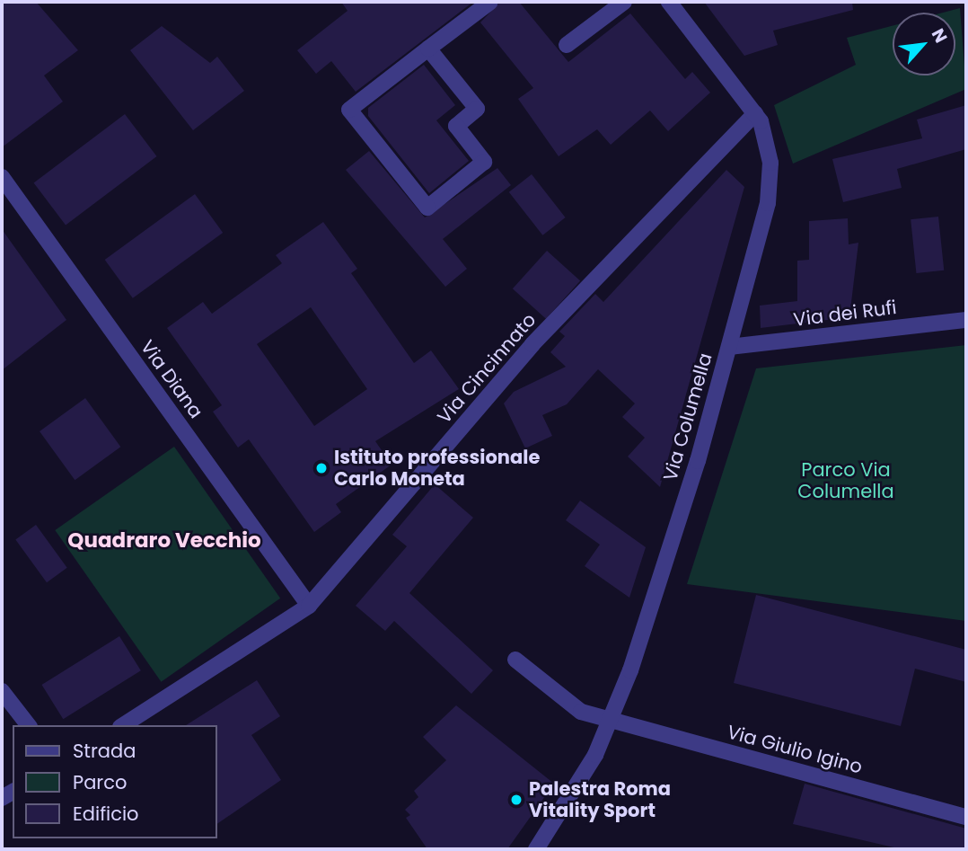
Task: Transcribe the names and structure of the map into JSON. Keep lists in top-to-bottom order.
{
  "streets": {
    "street": [
      "Via dei Rufi",
      "Via Cincinnato",
      "Via Diana",
      "Via Columella",
      "Via Giulio Igino"
    ]
  },
  "crossings": [
    ["Via dei Rufi", "Via Columella"],
    ["Via Cincinnato", "Via Diana"],
    ["Via Cincinnato", "Via Columella"],
    ["Via Columella", "Via Giulio Igino"]
  ],
  "districts": ["Quadraro Vecchio"],
  "parks": ["Parco Via Columella"],
  "places": ["Istituto professionale Carlo Moneta", "Palestra Roma Vitality Sport"],
  "legend": ["Strada", "Parco", "Edificio"],
  "north": "top right"
}
